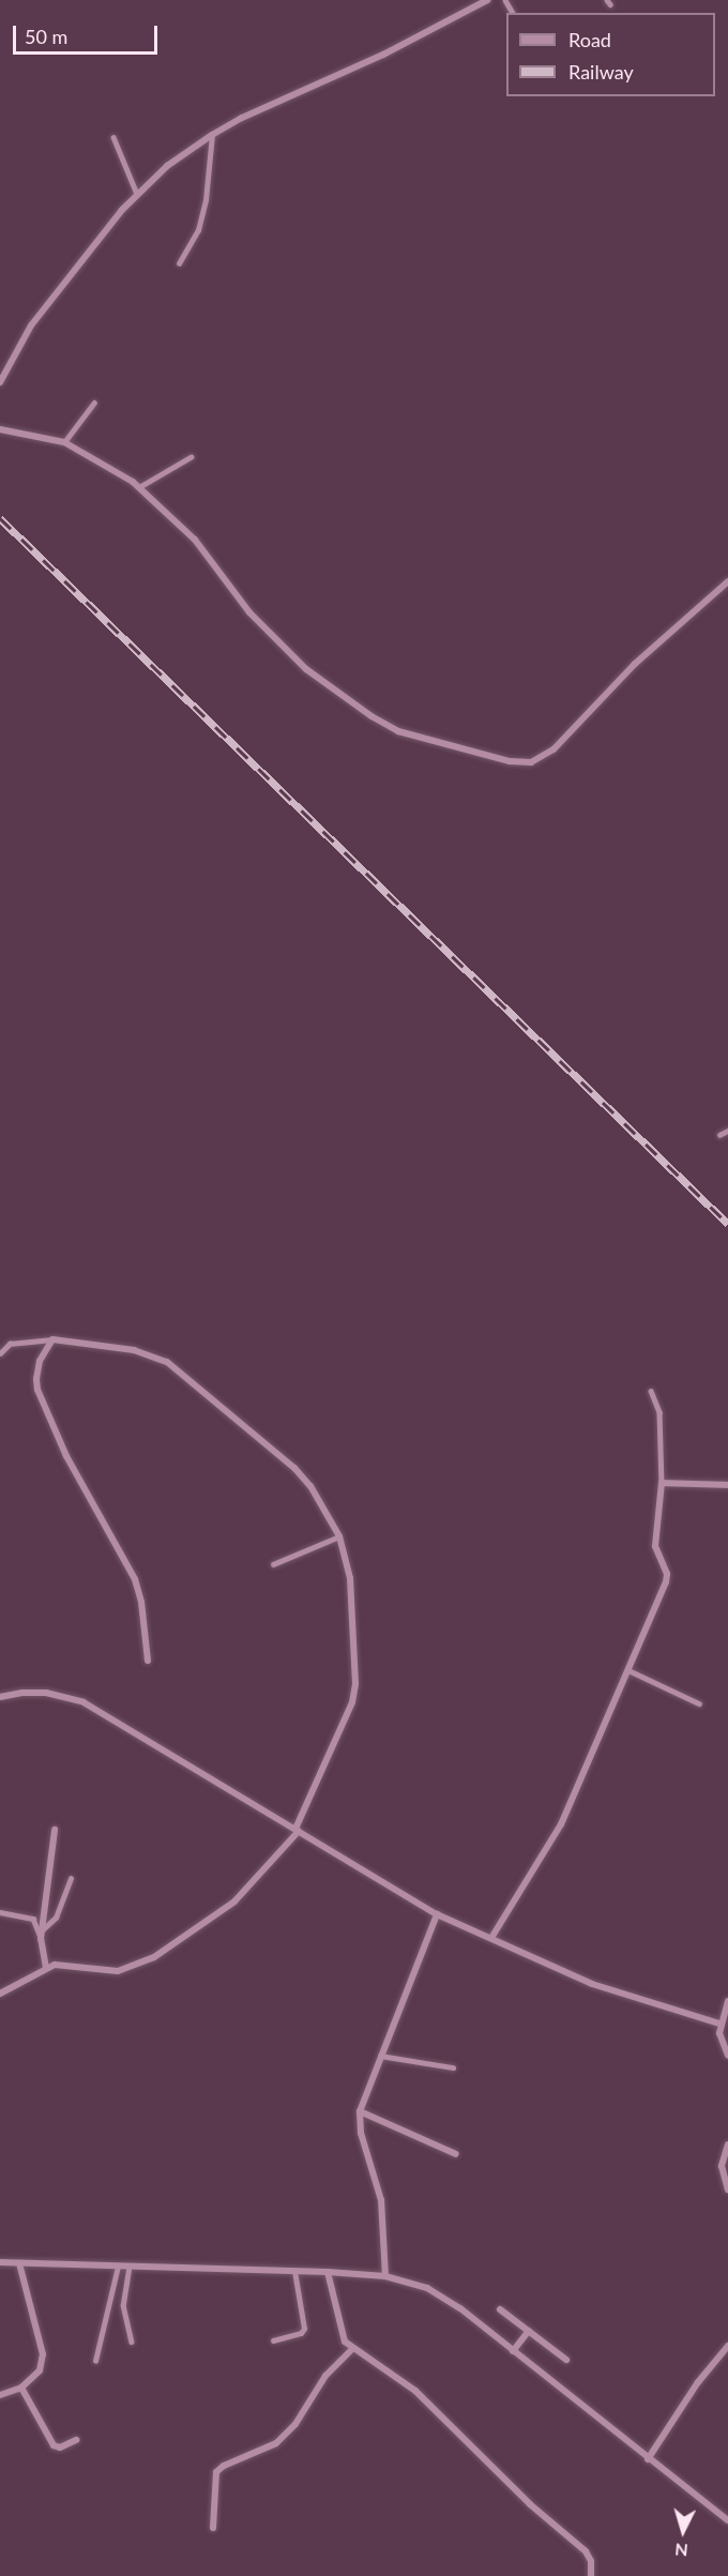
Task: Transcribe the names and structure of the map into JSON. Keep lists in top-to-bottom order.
{
  "legend": ["Road", "Railway"],
  "scale_bar": "50 m",
  "north": "bottom"
}
